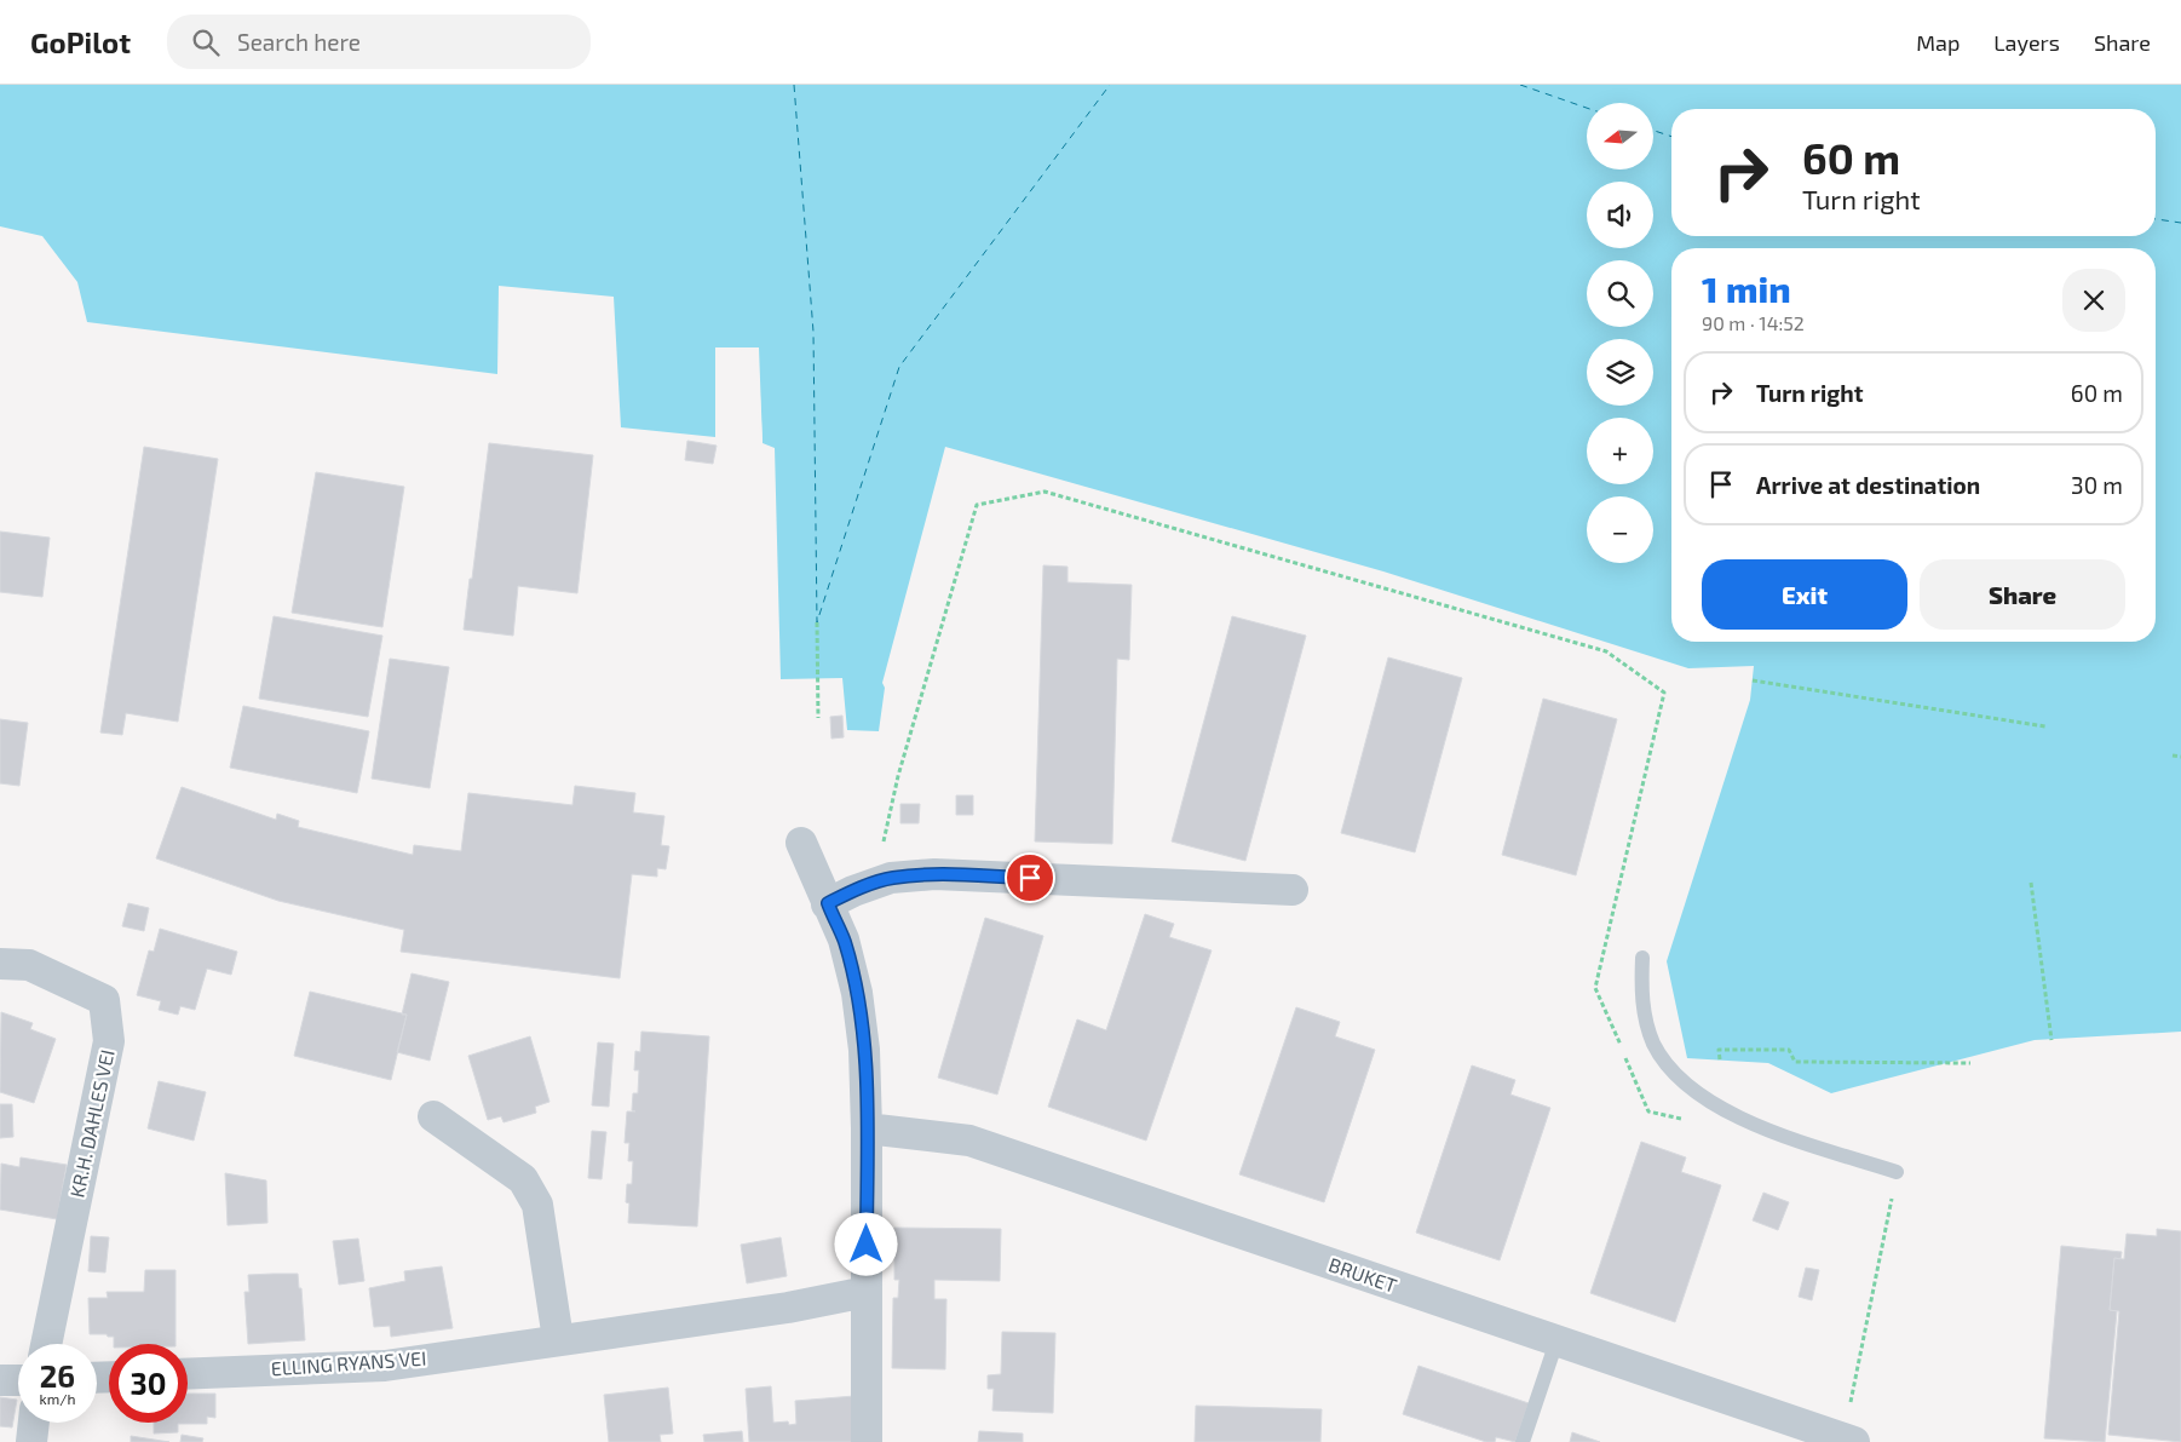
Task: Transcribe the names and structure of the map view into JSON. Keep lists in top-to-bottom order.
{
  "streets": {
    "street": ["KR.H. DAHLES VEI", "BRUKET", "ELLING RYANS VEI"]
  },
  "north": "left",
  "page": {
    "header": "GoPilot",
    "search": "Search here",
    "nav": ["Map", "Layers", "Share"],
    "map_buttons": ["+", "−"],
    "turn": ["60 m", "Turn right"],
    "heading": ["1 min", "90 m · 14:52"],
    "list": [
      {
        "name": "Turn right",
        "value": "60 m"
      },
      {
        "name": "Arrive at destination",
        "value": "30 m"
      }
    ],
    "buttons": ["Exit", "Share"],
    "speed": "26 km/h",
    "limit": "30"
  }
}
